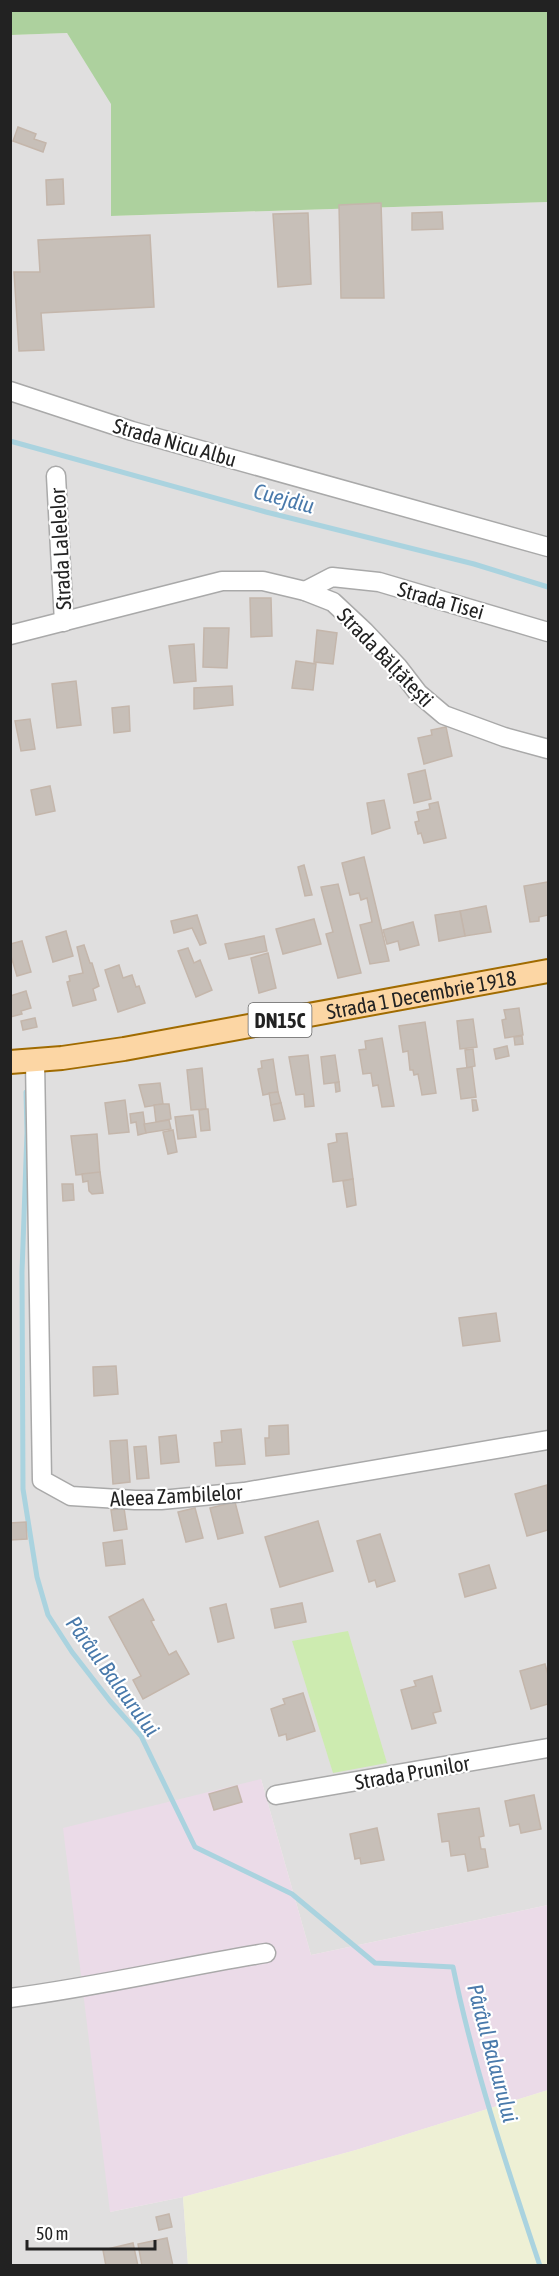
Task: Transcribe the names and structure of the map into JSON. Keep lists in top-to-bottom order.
{
  "streets": {
    "main road": ["Strada 1 Decembrie 1918", "DN15C"],
    "street": [
      "Strada Nicu Albu",
      "Strada Lalelelor",
      "Strada Tisei",
      "Strada Bălțătești",
      "Aleea Zambilelor",
      "Strada Prunilor"
    ]
  },
  "crossings": [
    ["Strada Lalelelor", "Strada Bălțătești"],
    ["Strada Tisei", "Strada Bălțătești"],
    ["Strada 1 Decembrie 1918", "Aleea Zambilelor"]
  ],
  "water": ["Cuejdiu", "Pârâul Balaurului"],
  "scale_bar": "50 m"
}
